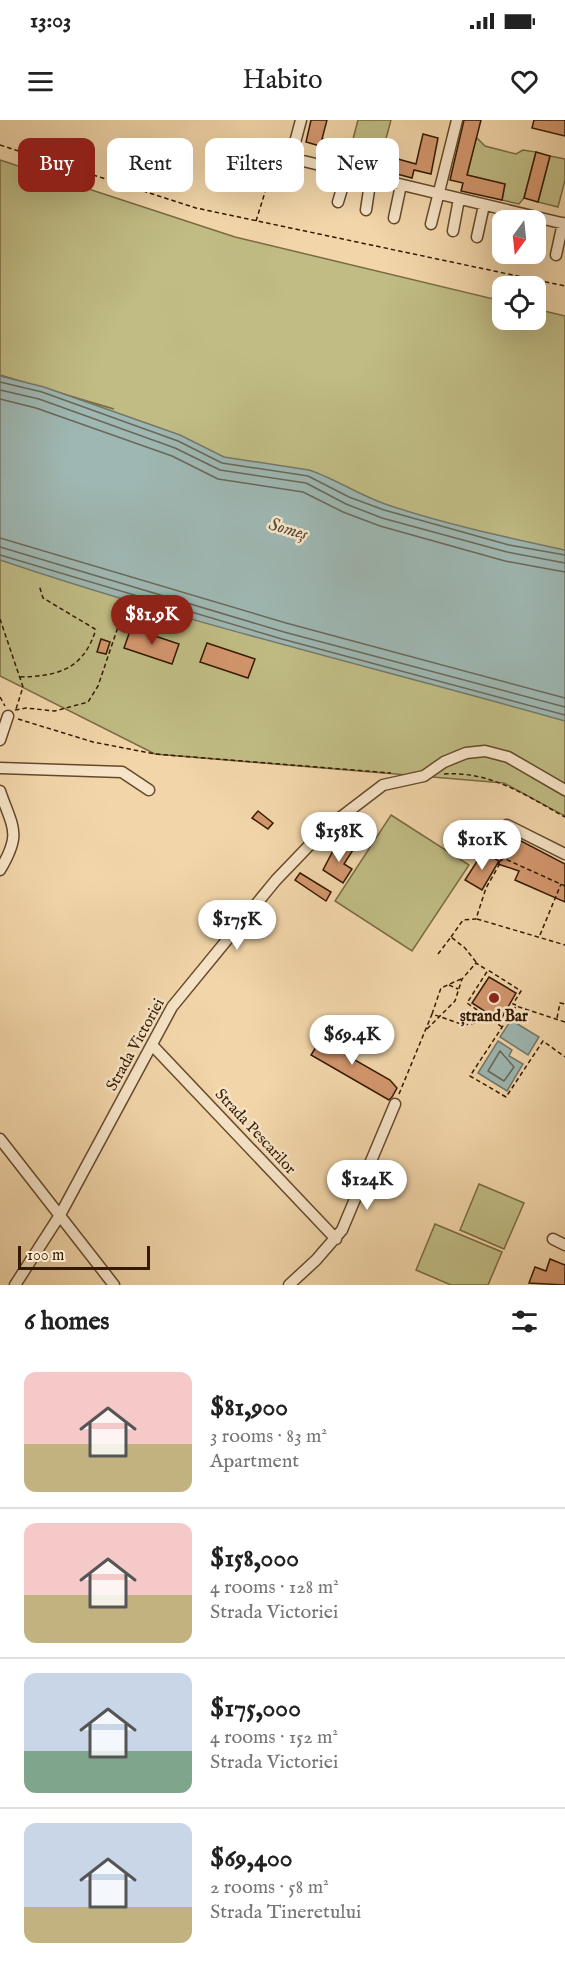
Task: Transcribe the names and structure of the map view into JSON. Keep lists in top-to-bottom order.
{
  "streets": {
    "street": ["Strada Victoriei", "Strada Pescarilor"]
  },
  "crossings": [
    ["Strada Victoriei", "Strada Pescarilor"]
  ],
  "water": ["Someș"],
  "places": ["ștrand Bar"],
  "scale_bar": "100 m",
  "north": "bottom",
  "page": {
    "status": "13:03",
    "header": "Habito",
    "chip": [
      "Buy",
      "Rent",
      "Filters",
      "New"
    ],
    "price": [
      "$81.9K",
      "$158K",
      "$101K",
      "$175K",
      "$69.4K",
      "$124K"
    ],
    "scale": "100 m",
    "heading": "6 homes",
    "list": [
      {
        "name": "$81,900",
        "note": "3 rooms · 83 m² · Apartment"
      },
      {
        "name": "$158,000",
        "note": "4 rooms · 128 m² · Strada Victoriei"
      },
      {
        "name": "$175,000",
        "note": "4 rooms · 152 m² · Strada Victoriei"
      },
      {
        "name": "$69,400",
        "note": "2 rooms · 58 m² · Strada Tineretului"
      }
    ]
  }
}
